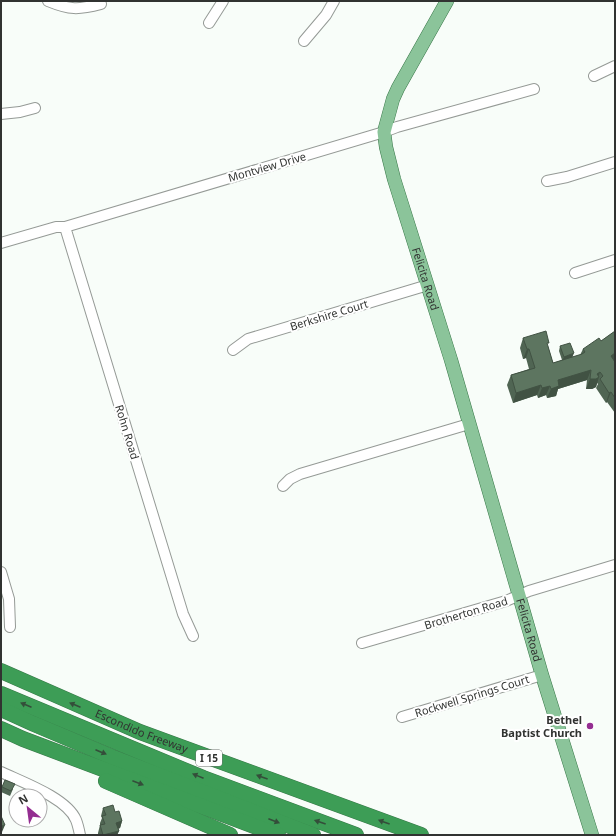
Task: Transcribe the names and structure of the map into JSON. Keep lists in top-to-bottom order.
{
  "streets": {
    "highway": ["Escondido Freeway", "I 15"],
    "main road": ["Felicita Road"],
    "street": [
      "Montview Drive",
      "Berkshire Court",
      "Rohn Road",
      "Brotherton Road",
      "Rockwell Springs Court"
    ]
  },
  "crossings": [
    ["Montview Drive", "Felicita Road"],
    ["Montview Drive", "Rohn Road"],
    ["Felicita Road", "Berkshire Court"],
    ["Felicita Road", "Brotherton Road"],
    ["Felicita Road", "Rockwell Springs Court"]
  ],
  "places": ["Bethel Baptist Church"],
  "north": "top left"
}
